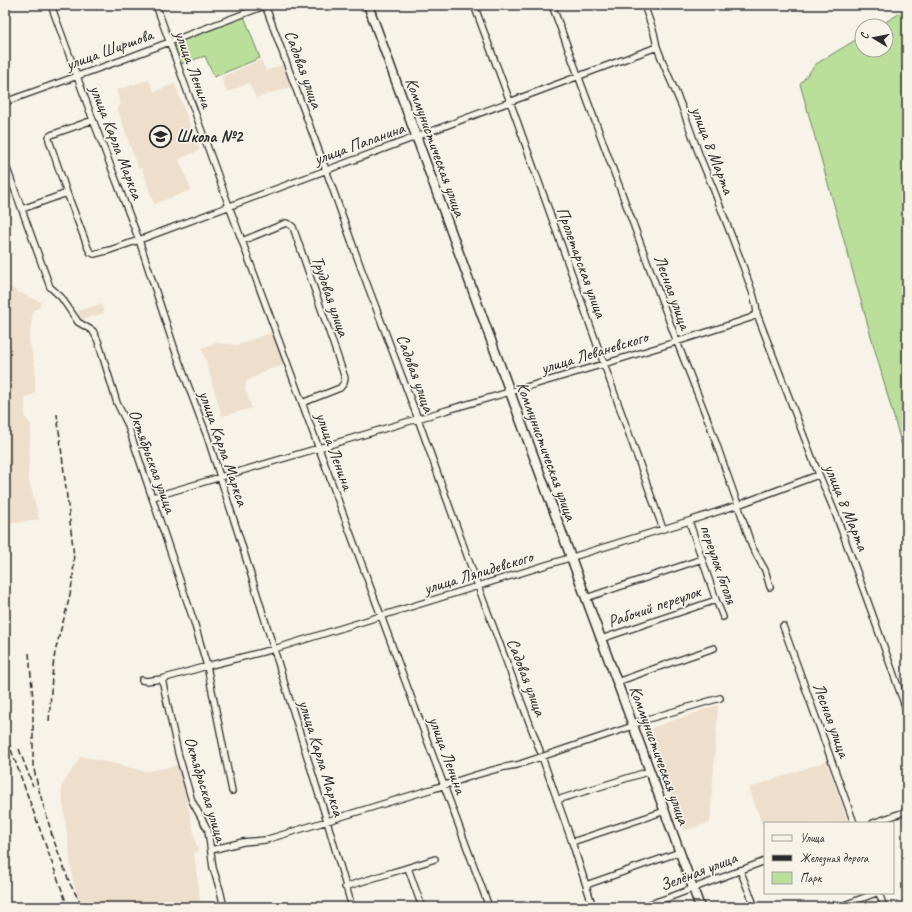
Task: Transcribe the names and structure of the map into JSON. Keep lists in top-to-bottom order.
{
  "streets": {
    "street": [
      "улица Ширшова",
      "улица Ленина",
      "Садовая улица",
      "улица Карла Маркса",
      "улица Папанина",
      "Коммунистическая улица",
      "улица 8 Марта",
      "Пролетарская улица",
      "Лесная улица",
      "Трудовая улица",
      "улица Леваневского",
      "Октябрьская улица",
      "переулок Гоголя",
      "улица Ляпидевского",
      "Рабочий переулок",
      "Зелёная улица"
    ]
  },
  "crossings": [
    ["улица Ширшова", "улица Ленина"],
    ["улица Ширшова", "Садовая улица"],
    ["улица Ширшова", "улица Карла Маркса"],
    ["улица Ленина", "улица Папанина"],
    ["улица Ленина", "Трудовая улица"],
    ["улица Ленина", "улица Леваневского"],
    ["улица Ленина", "улица Ляпидевского"],
    ["Садовая улица", "улица Папанина"],
    ["Садовая улица", "улица Леваневского"],
    ["Садовая улица", "улица Ляпидевского"],
    ["улица Карла Маркса", "улица Папанина"],
    ["улица Карла Маркса", "улица Леваневского"],
    ["улица Карла Маркса", "улица Ляпидевского"],
    ["улица Папанина", "Коммунистическая улица"],
    ["улица Папанина", "улица 8 Марта"],
    ["улица Папанина", "Пролетарская улица"],
    ["улица Папанина", "Лесная улица"],
    ["Коммунистическая улица", "улица Леваневского"],
    ["Коммунистическая улица", "улица Ляпидевского"],
    ["Коммунистическая улица", "Рабочий переулок"],
    ["Коммунистическая улица", "Зелёная улица"],
    ["улица 8 Марта", "улица Леваневского"],
    ["улица 8 Марта", "улица Ляпидевского"],
    ["Пролетарская улица", "улица Леваневского"],
    ["Пролетарская улица", "улица Ляпидевского"],
    ["Лесная улица", "улица Леваневского"],
    ["Лесная улица", "улица Ляпидевского"],
    ["улица Леваневского", "Октябрьская улица"],
    ["Октябрьская улица", "улица Ляпидевского"],
    ["переулок Гоголя", "улица Ляпидевского"],
    ["переулок Гоголя", "Рабочий переулок"]
  ],
  "places": {
    "school or university": ["Школа №2"]
  },
  "legend": ["Улица", "Железная дорога", "Парк"],
  "north": "left"
}
